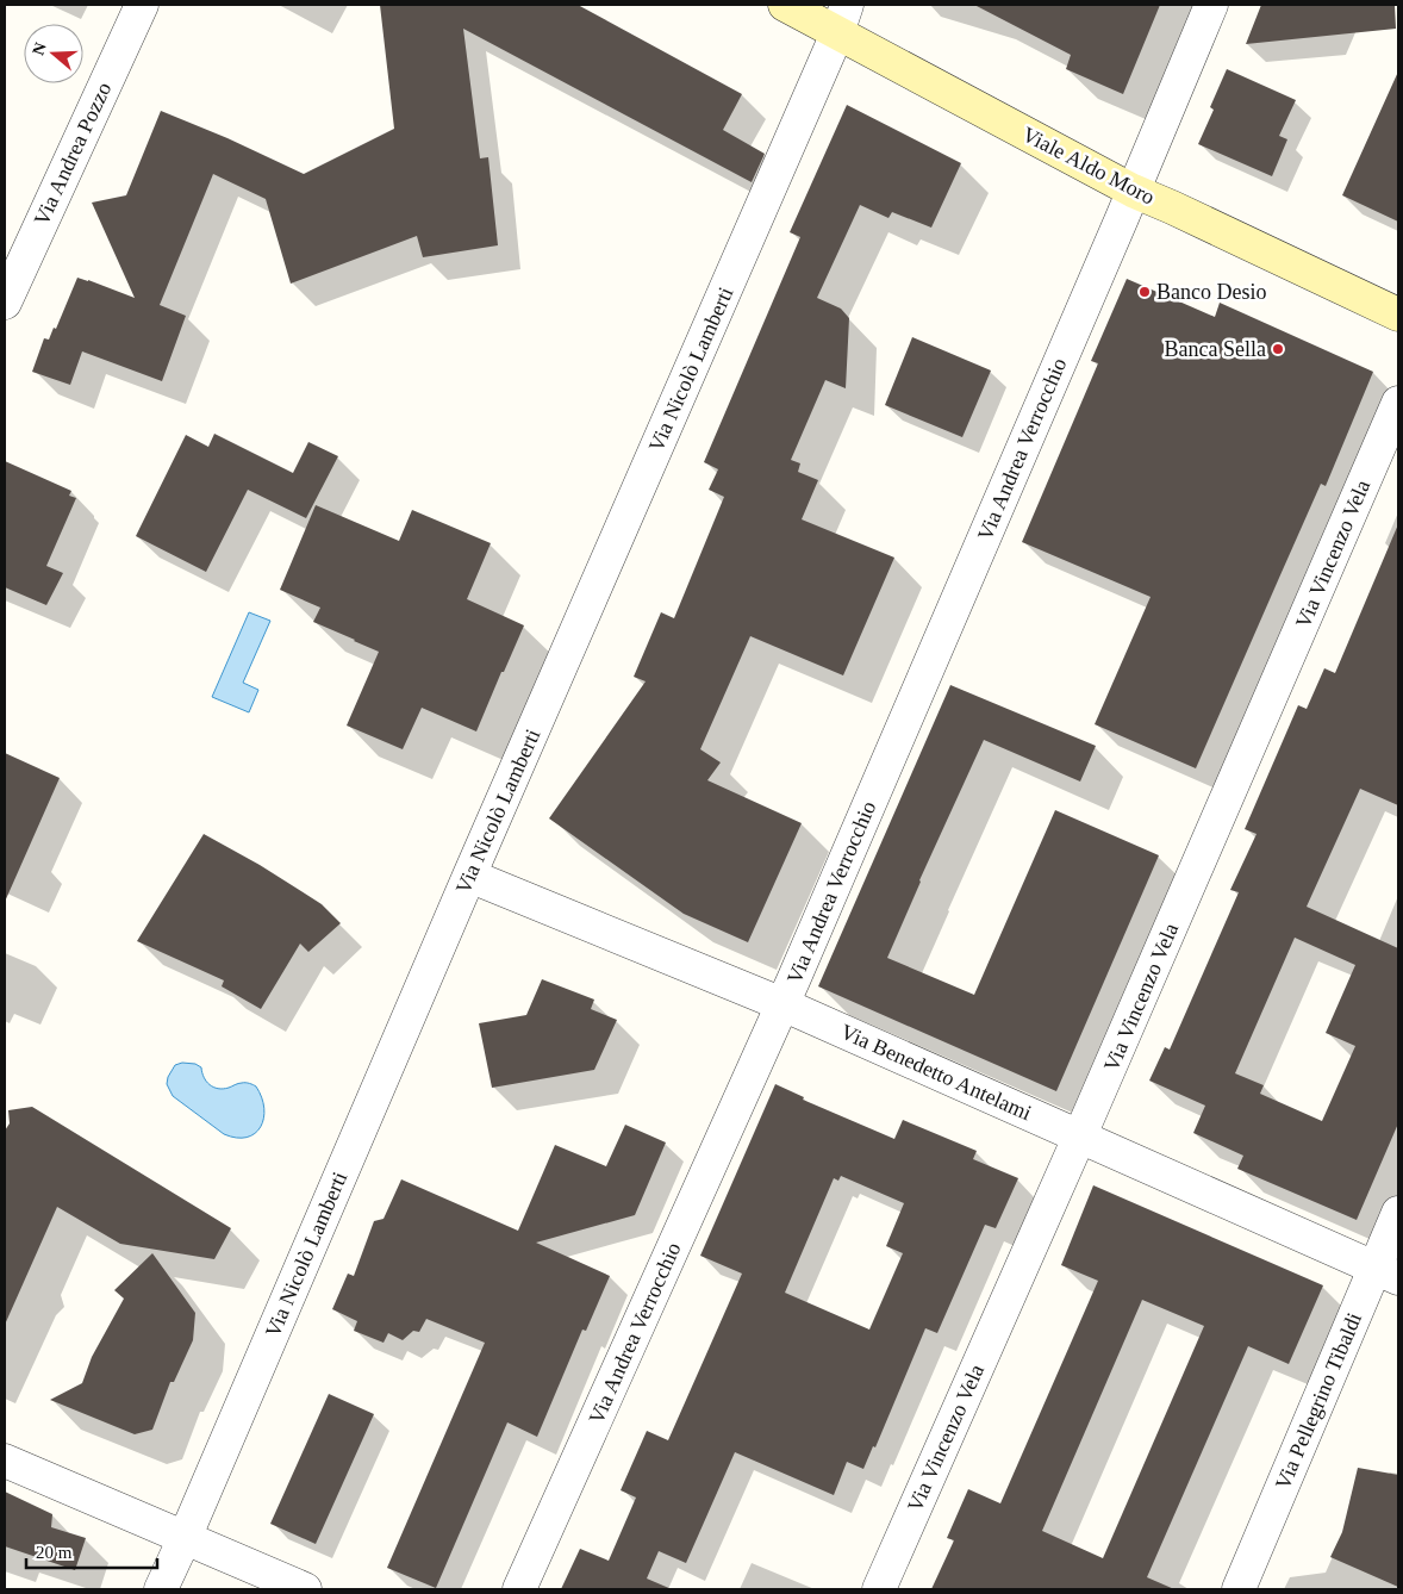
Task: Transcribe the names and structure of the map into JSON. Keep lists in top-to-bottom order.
{
  "streets": {
    "main road": ["Viale Aldo Moro"],
    "street": [
      "Via Andrea Pozzo",
      "Via Nicolò Lamberti",
      "Via Andrea Verrocchio",
      "Via Vincenzo Vela",
      "Via Benedetto Antelami",
      "Via Pellegrino Tibaldi"
    ]
  },
  "crossings": [
    ["Viale Aldo Moro", "Via Nicolò Lamberti"],
    ["Viale Aldo Moro", "Via Andrea Verrocchio"],
    ["Via Nicolò Lamberti", "Via Benedetto Antelami"],
    ["Via Andrea Verrocchio", "Via Benedetto Antelami"],
    ["Via Vincenzo Vela", "Via Benedetto Antelami"],
    ["Via Benedetto Antelami", "Via Pellegrino Tibaldi"]
  ],
  "places": ["Banco Desio", "Banca Sella"],
  "scale_bar": "20 m",
  "north": "left"
}
